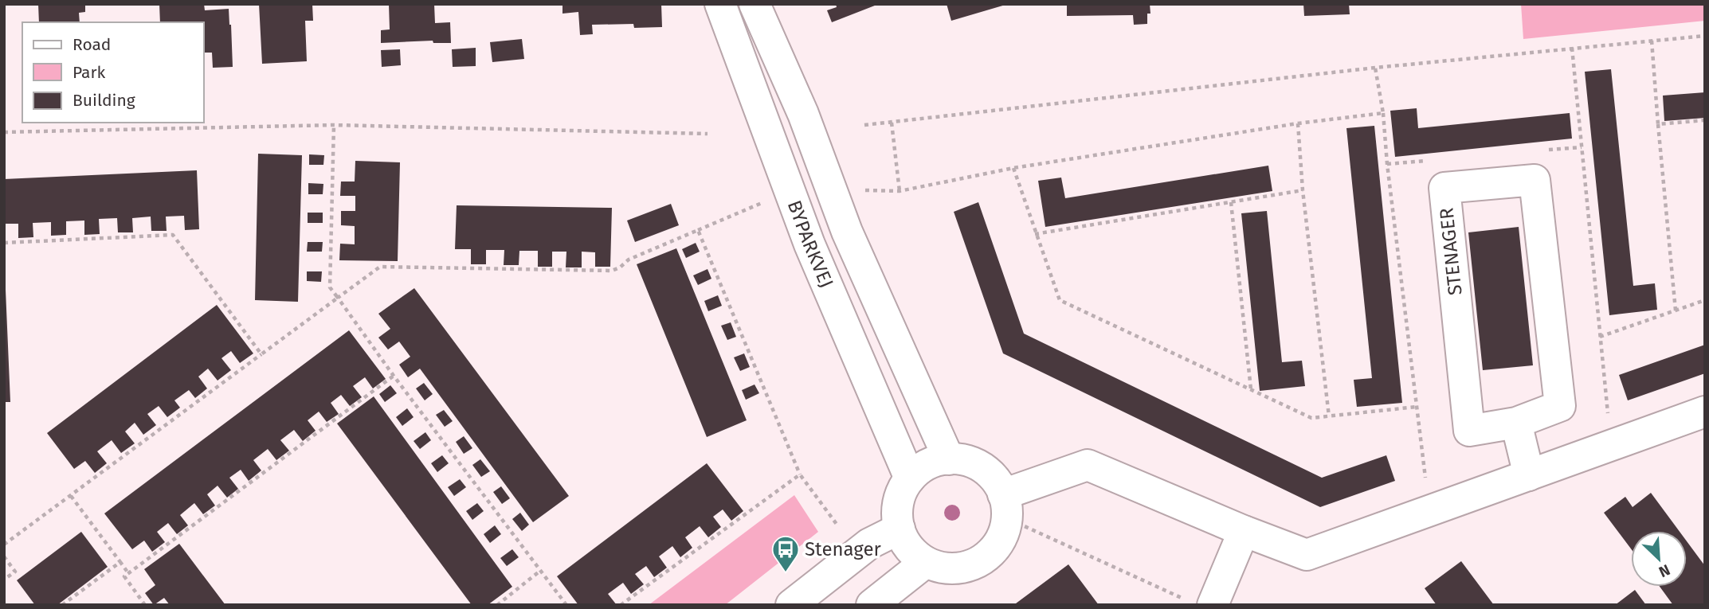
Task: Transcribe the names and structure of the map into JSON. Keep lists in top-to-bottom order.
{
  "streets": {
    "street": ["BYPARKVEJ", "STENAGER"]
  },
  "places": {
    "bus stop": ["Stenager"]
  },
  "legend": ["Road", "Park", "Building"],
  "north": "bottom right"
}
